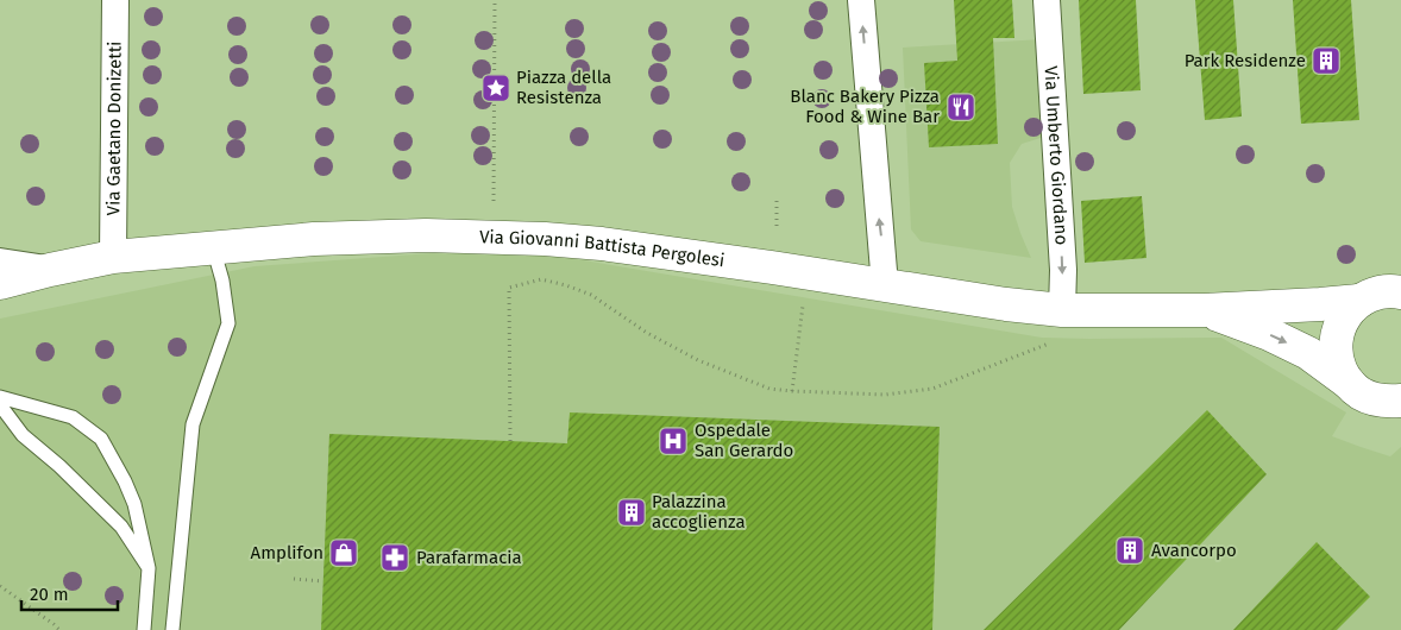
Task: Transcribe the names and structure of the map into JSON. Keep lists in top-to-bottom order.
{
  "streets": {
    "street": ["Via Gaetano Donizetti", "Via Umberto Giordano", "Via Giovanni Battista Pergolesi"]
  },
  "crossings": [
    ["Via Gaetano Donizetti", "Via Giovanni Battista Pergolesi"],
    ["Via Umberto Giordano", "Via Giovanni Battista Pergolesi"]
  ],
  "places": {
    "building": ["Park Residenze", "Palazzina accoglienza", "Avancorpo"],
    "place": ["Piazza della Resistenza"],
    "restaurant": ["Blanc Bakery Pizza Food & Wine Bar"],
    "hospital": ["Ospedale San Gerardo"],
    "shop": ["Amplifon"],
    "pharmacy": ["Parafarmacia"]
  },
  "scale_bar": "20 m"
}
